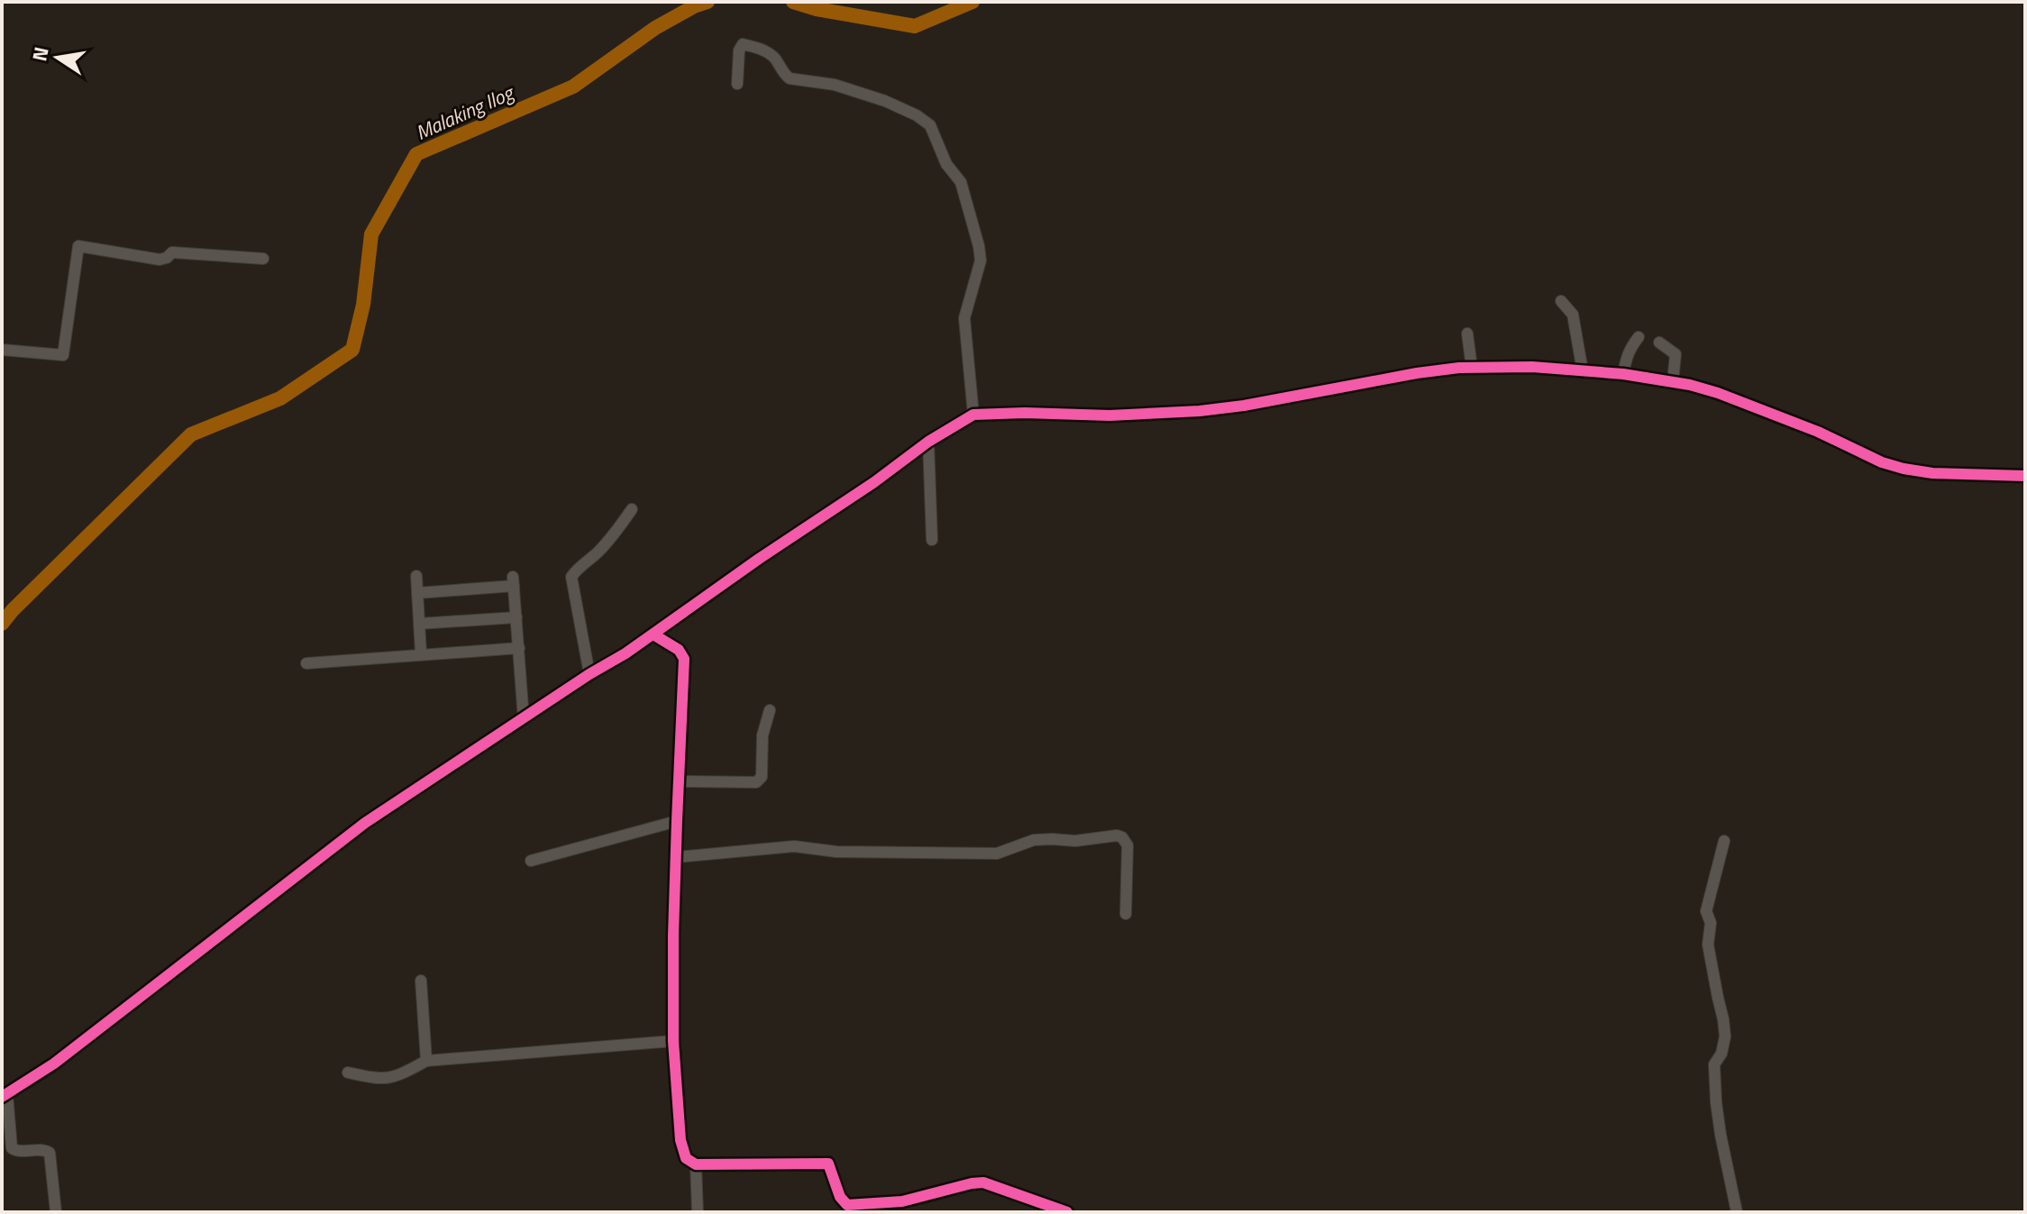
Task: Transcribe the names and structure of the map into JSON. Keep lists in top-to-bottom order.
{
  "water": ["Malaking Ilog"],
  "north": "left"
}
